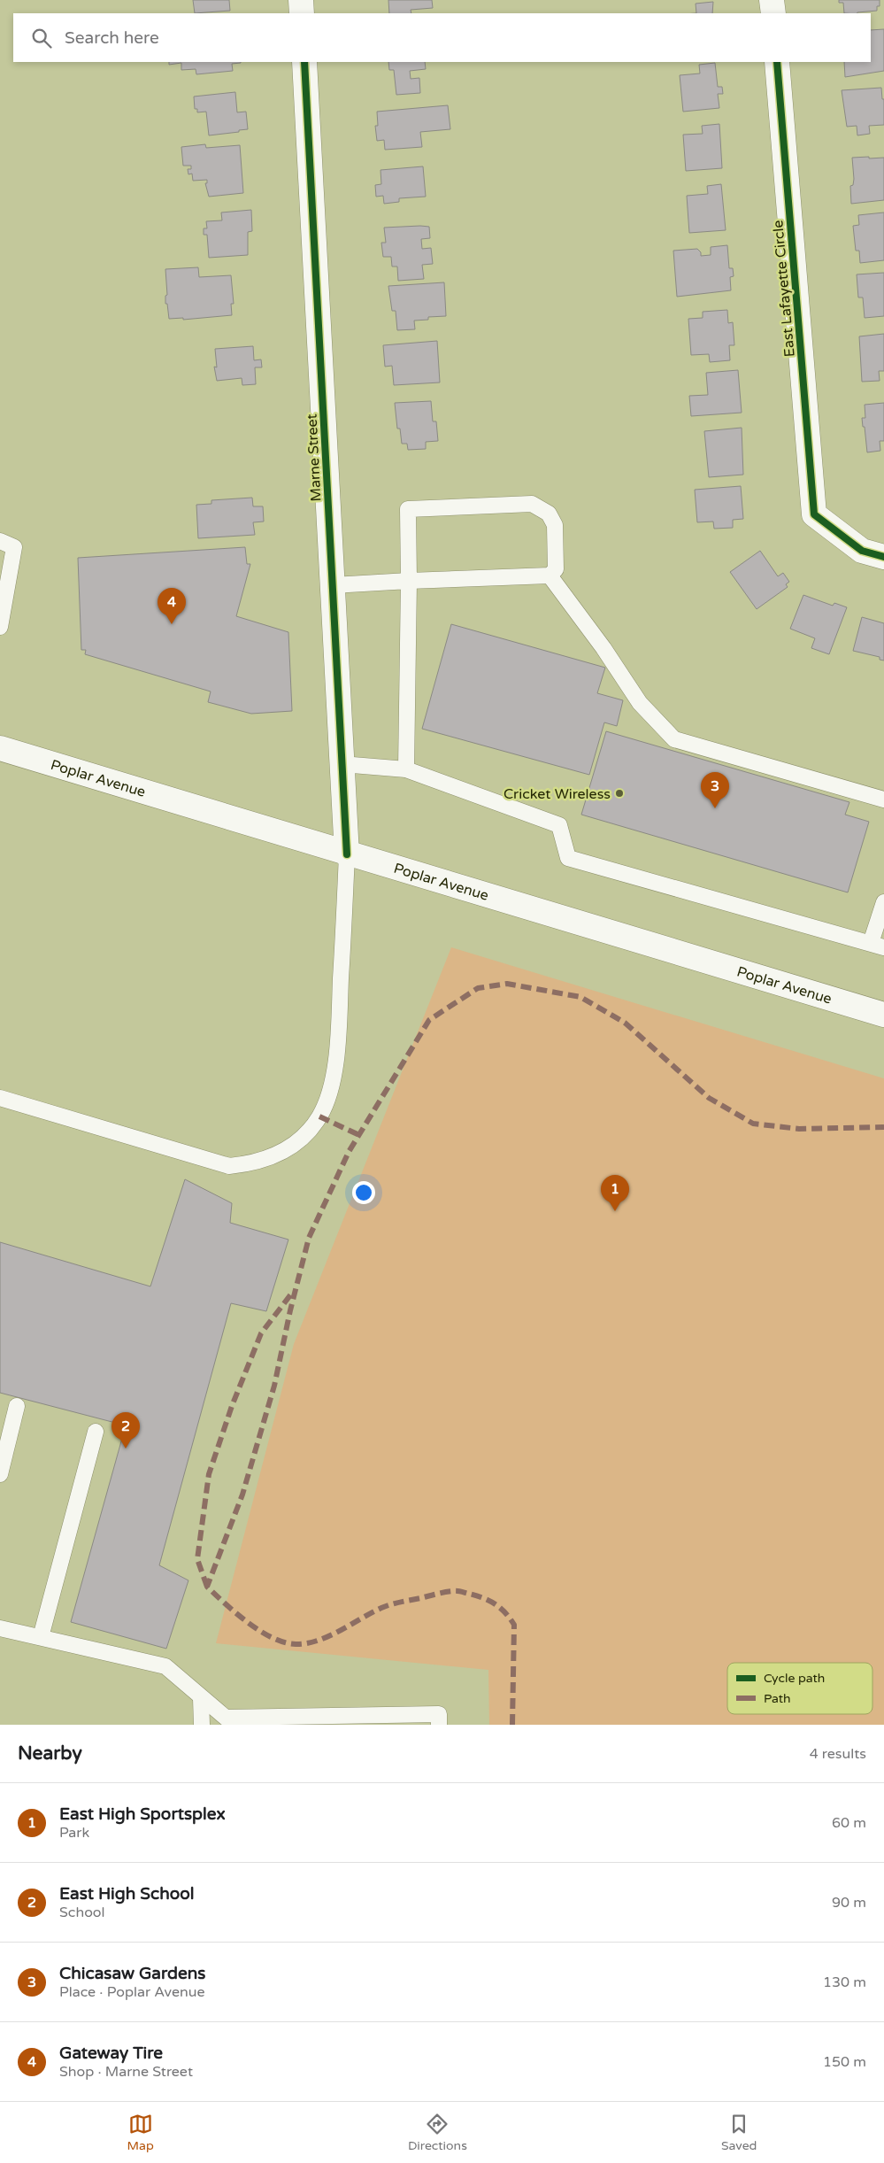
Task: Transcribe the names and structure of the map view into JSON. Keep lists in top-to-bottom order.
{
  "streets": {
    "street": ["East Lafayette Circle", "Marne Street", "Poplar Avenue"]
  },
  "crossings": [
    ["Marne Street", "Poplar Avenue"]
  ],
  "places": ["Cricket Wireless"],
  "legend": ["Cycle path", "Path"],
  "page": {
    "search": "Search here",
    "pins": [
      "4",
      "3",
      "1",
      "2"
    ],
    "heading": ["Nearby", "4 results"],
    "list": [
      {
        "mark": "1",
        "name": "East High Sportsplex",
        "note": "Park",
        "value": "60 m"
      },
      {
        "mark": "2",
        "name": "East High School",
        "note": "School",
        "value": "90 m"
      },
      {
        "mark": "3",
        "name": "Chicasaw Gardens",
        "note": "Place · Poplar Avenue",
        "value": "130 m"
      },
      {
        "mark": "4",
        "name": "Gateway Tire",
        "note": "Shop · Marne Street",
        "value": "150 m"
      }
    ],
    "nav": ["Map", "Directions", "Saved"]
  }
}
